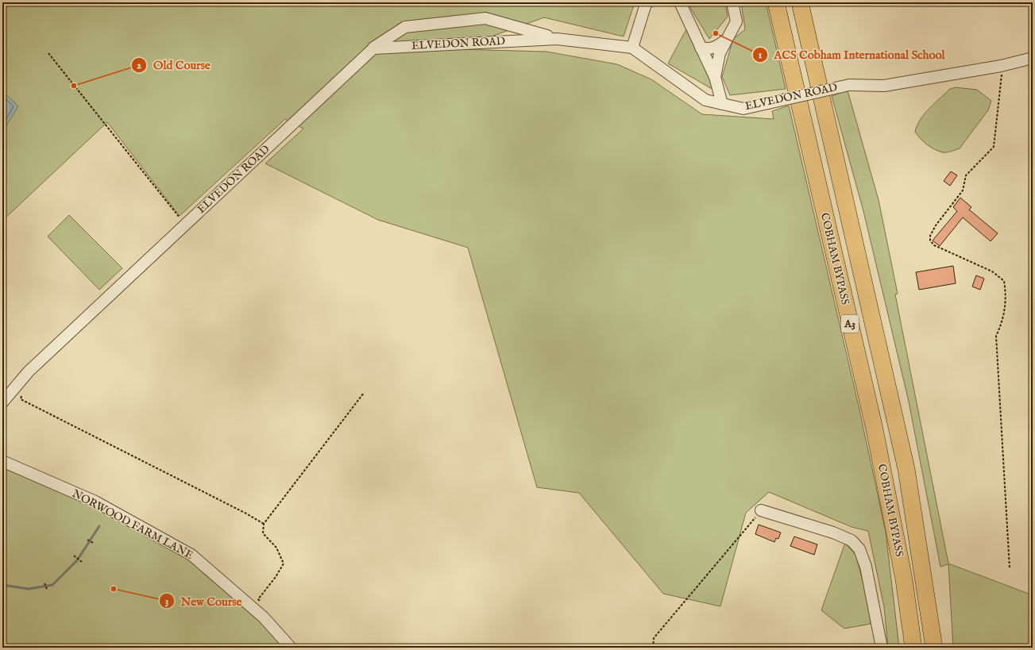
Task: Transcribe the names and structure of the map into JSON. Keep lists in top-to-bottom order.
{
  "streets": {
    "highway": ["COBHAM BYPASS", "A3"],
    "street": ["ELVEDON ROAD", "NORWOOD FARM LANE"]
  },
  "places": ["ACS Cobham International School", "Old Course", "New Course"]
}
